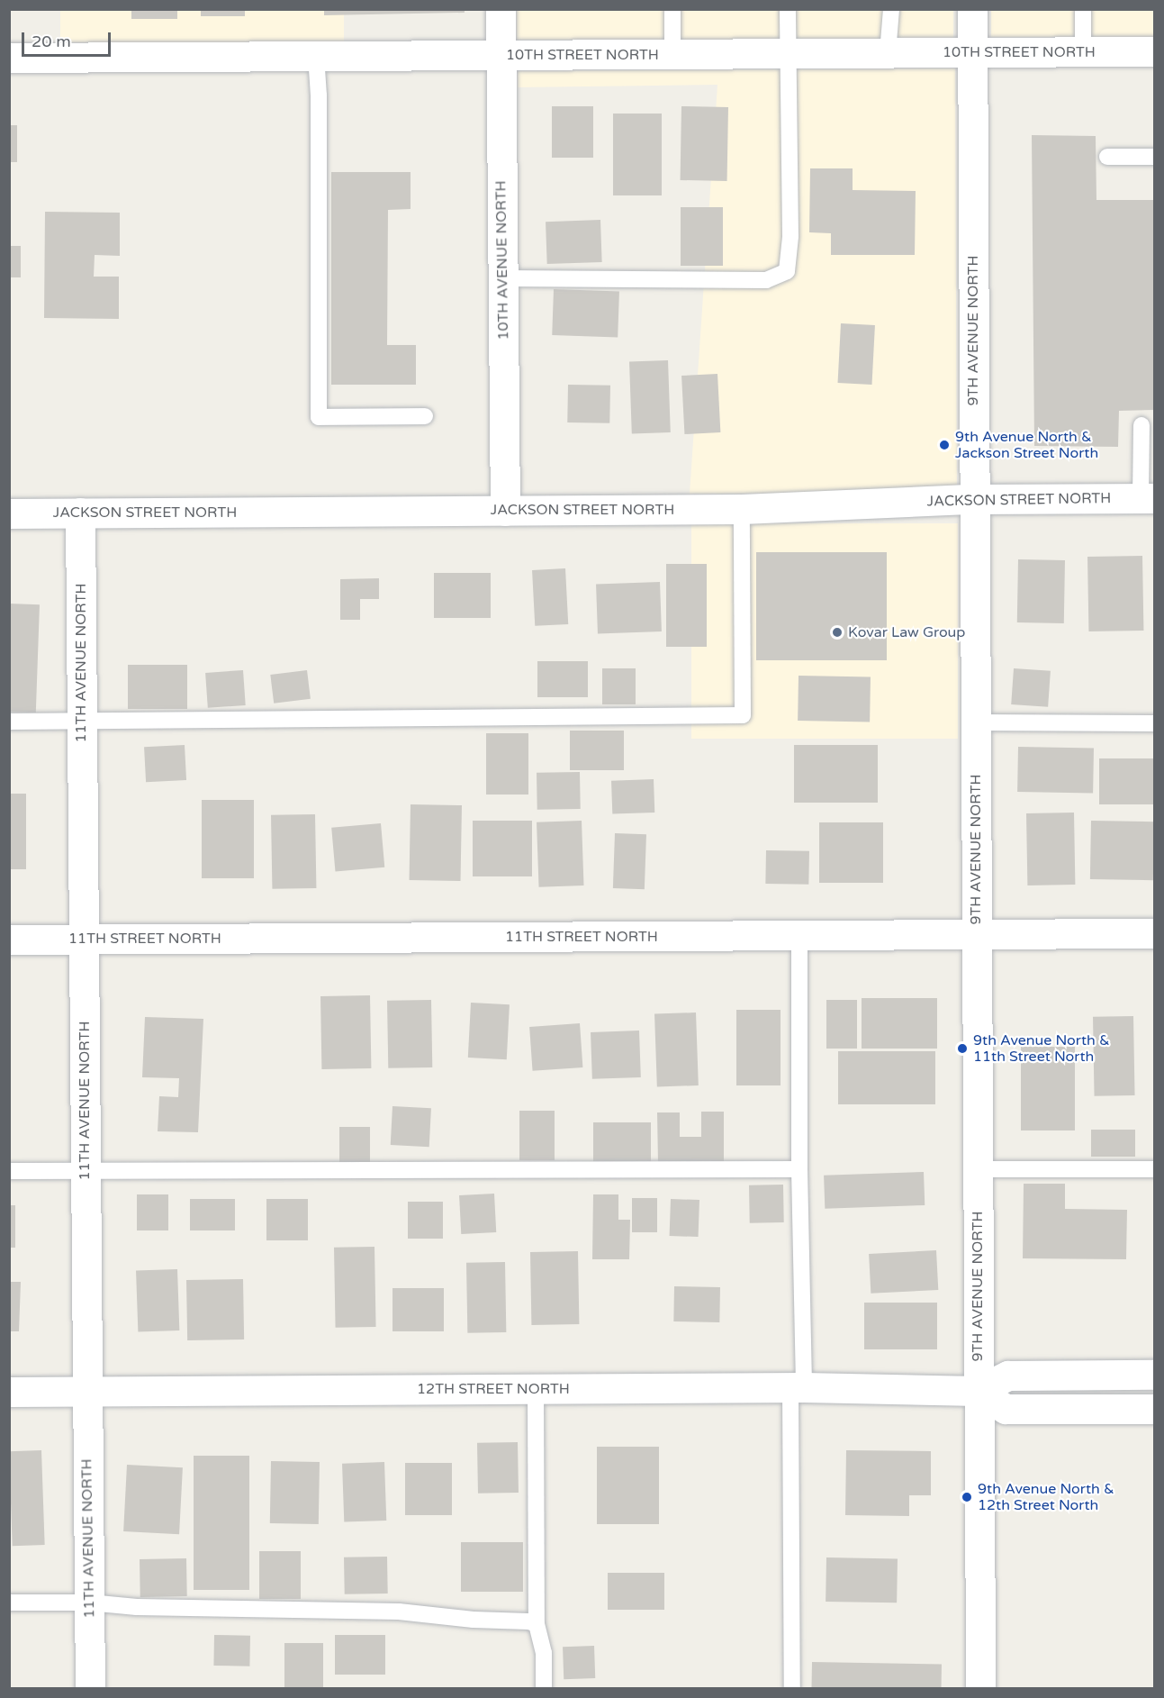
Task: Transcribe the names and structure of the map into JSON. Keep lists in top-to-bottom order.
{
  "streets": {
    "street": [
      "10TH STREET NORTH",
      "10TH AVENUE NORTH",
      "9TH AVENUE NORTH",
      "JACKSON STREET NORTH",
      "11TH AVENUE NORTH",
      "11TH STREET NORTH",
      "12TH STREET NORTH"
    ]
  },
  "crossings": [
    ["10TH STREET NORTH", "10TH AVENUE NORTH"],
    ["10TH STREET NORTH", "9TH AVENUE NORTH"],
    ["10TH AVENUE NORTH", "JACKSON STREET NORTH"],
    ["9TH AVENUE NORTH", "JACKSON STREET NORTH"],
    ["9TH AVENUE NORTH", "11TH STREET NORTH"],
    ["9TH AVENUE NORTH", "12TH STREET NORTH"],
    ["JACKSON STREET NORTH", "11TH AVENUE NORTH"],
    ["11TH AVENUE NORTH", "11TH STREET NORTH"],
    ["11TH AVENUE NORTH", "12TH STREET NORTH"]
  ],
  "places": [
    "9th Avenue North & Jackson Street North",
    "Kovar Law Group",
    "9th Avenue North & 11th Street North",
    "9th Avenue North & 12th Street North"
  ],
  "scale_bar": "20 m"
}
